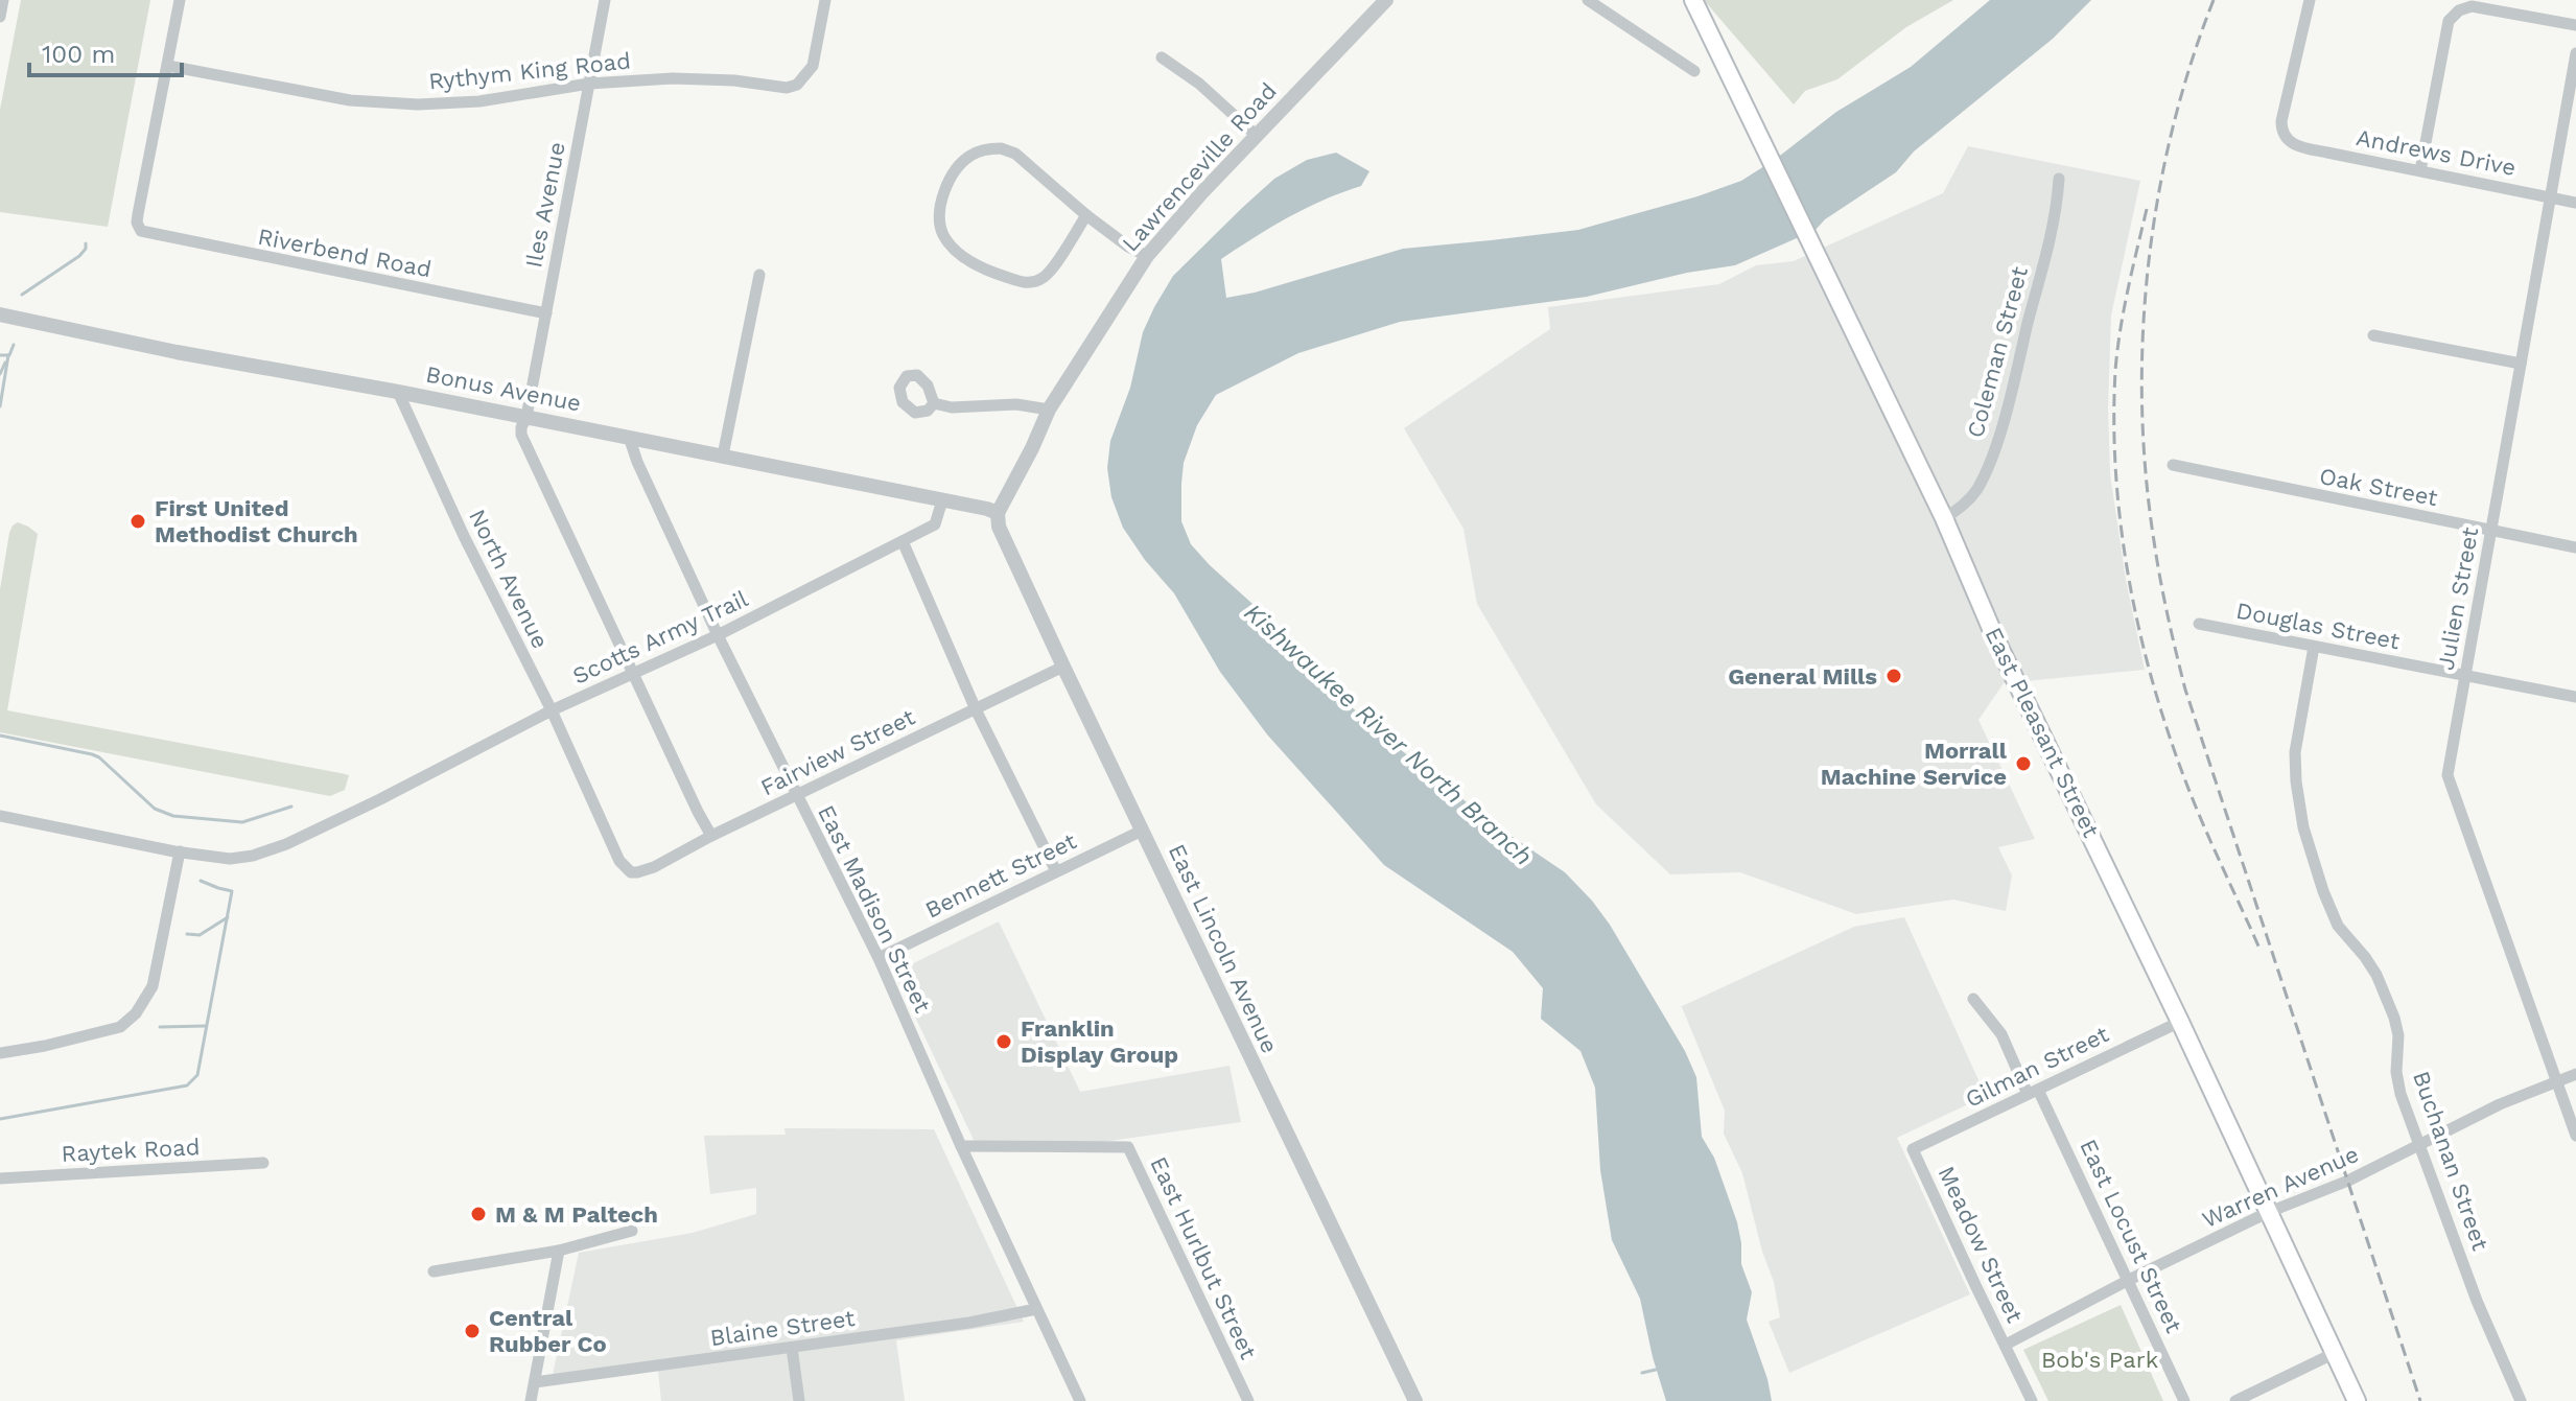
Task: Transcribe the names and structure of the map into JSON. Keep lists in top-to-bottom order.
{
  "streets": {
    "main road": ["East Pleasant Street"],
    "street": [
      "Rythym King Road",
      "Andrews Drive",
      "Lawrenceville Road",
      "Iles Avenue",
      "Riverbend Road",
      "Coleman Street",
      "Bonus Avenue",
      "Oak Street",
      "North Avenue",
      "Julien Street",
      "Douglas Street",
      "Scotts Army Trail",
      "Fairview Street",
      "Bennett Street",
      "East Madison Street",
      "East Lincoln Avenue",
      "Gilman Street",
      "Raytek Road",
      "Buchanan Street",
      "Warren Avenue",
      "East Locust Street",
      "Meadow Street",
      "East Hurlbut Street",
      "Blaine Street"
    ]
  },
  "crossings": [
    ["Rythym King Road", "Iles Avenue"],
    ["Rythym King Road", "Riverbend Road"],
    ["Andrews Drive", "Julien Street"],
    ["Lawrenceville Road", "Bonus Avenue"],
    ["Lawrenceville Road", "East Lincoln Avenue"],
    ["Iles Avenue", "Riverbend Road"],
    ["Iles Avenue", "Bonus Avenue"],
    ["Iles Avenue", "Scotts Army Trail"],
    ["Iles Avenue", "Fairview Street"],
    ["Coleman Street", "East Pleasant Street"],
    ["Bonus Avenue", "North Avenue"],
    ["Bonus Avenue", "Scotts Army Trail"],
    ["Bonus Avenue", "East Madison Street"],
    ["Bonus Avenue", "East Lincoln Avenue"],
    ["Oak Street", "Julien Street"],
    ["North Avenue", "Scotts Army Trail"],
    ["North Avenue", "Fairview Street"],
    ["Julien Street", "Douglas Street"],
    ["Julien Street", "Warren Avenue"],
    ["Douglas Street", "Buchanan Street"],
    ["Scotts Army Trail", "East Madison Street"],
    ["East Pleasant Street", "Gilman Street"],
    ["East Pleasant Street", "Warren Avenue"],
    ["Fairview Street", "East Madison Street"],
    ["Fairview Street", "East Lincoln Avenue"],
    ["Bennett Street", "East Madison Street"],
    ["Bennett Street", "East Lincoln Avenue"],
    ["East Madison Street", "East Hurlbut Street"],
    ["East Madison Street", "Blaine Street"],
    ["Gilman Street", "East Locust Street"],
    ["Gilman Street", "Meadow Street"],
    ["Buchanan Street", "Warren Avenue"],
    ["Warren Avenue", "East Locust Street"],
    ["Warren Avenue", "Meadow Street"]
  ],
  "water": ["Kishwaukee River North Branch"],
  "parks": ["Bob's Park"],
  "places": [
    "First United Methodist Church",
    "General Mills",
    "Morrall Machine Service",
    "Franklin Display Group",
    "M & M Paltech",
    "Central Rubber Co"
  ],
  "scale_bar": "100 m"
}
